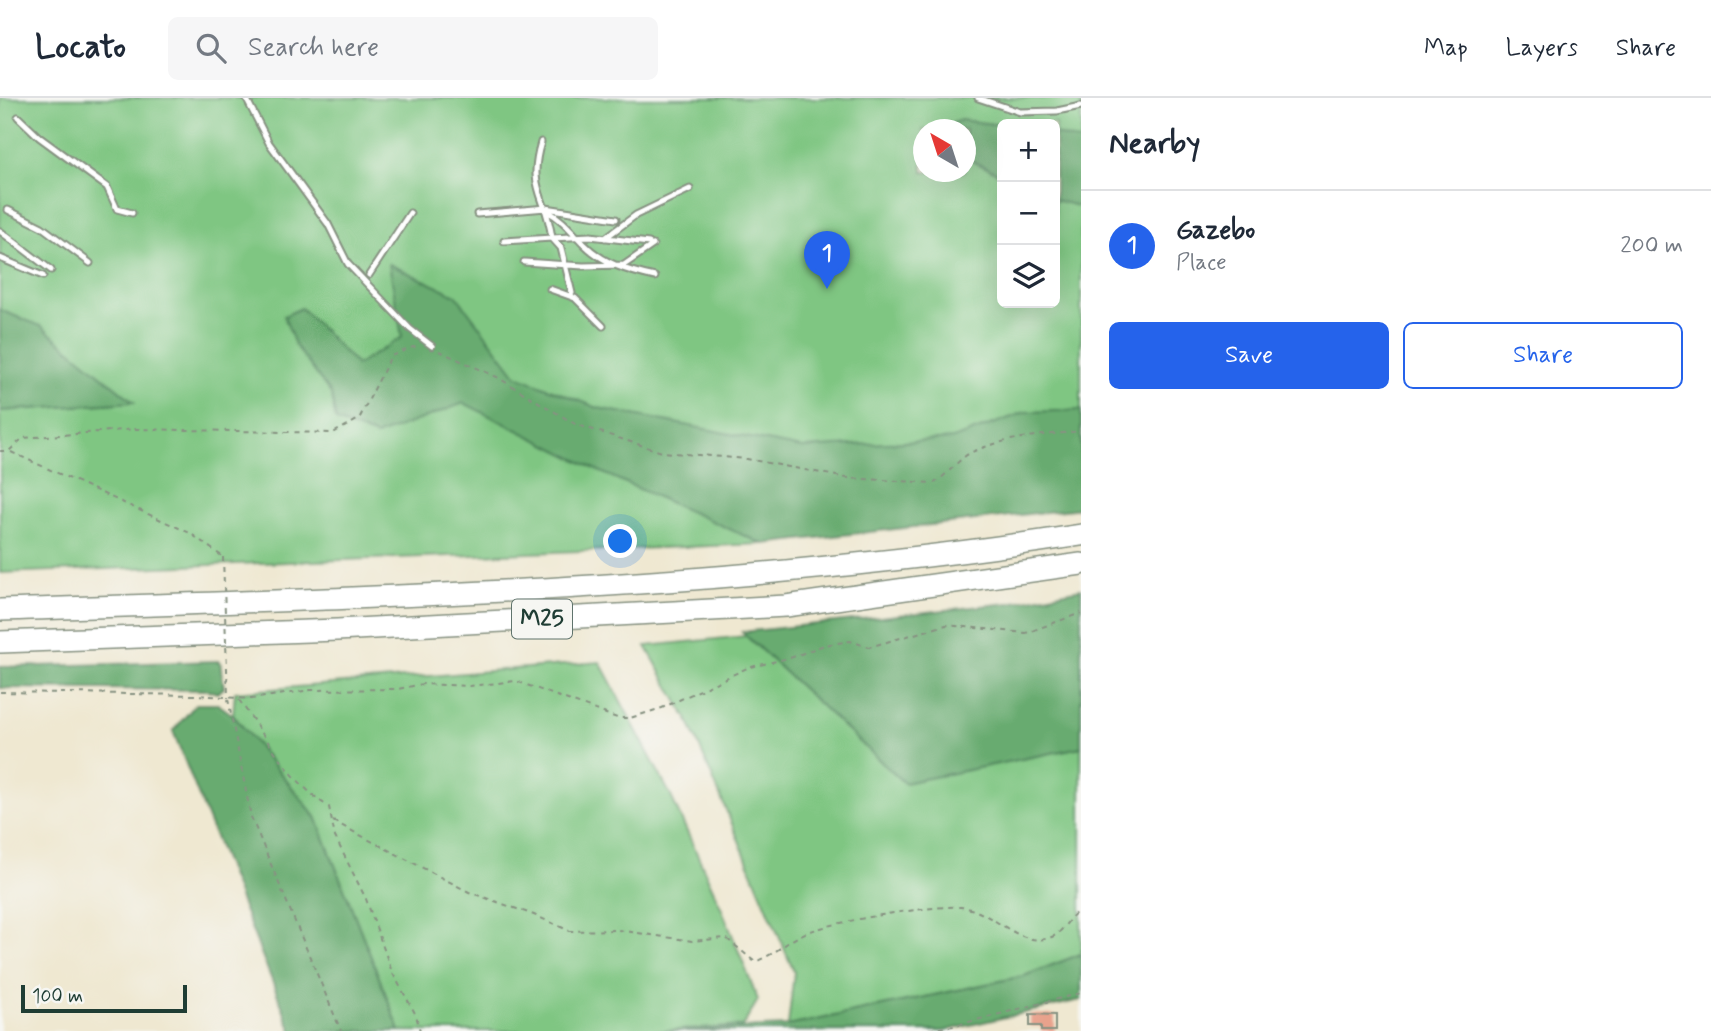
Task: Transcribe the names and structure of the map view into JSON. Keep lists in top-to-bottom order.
{
  "streets": {
    "highway": ["M25"]
  },
  "scale_bar": "100 m",
  "north": "top left",
  "page": {
    "header": "Locato",
    "search": "Search here",
    "nav": ["Map", "Layers", "Share"],
    "heading": "Nearby",
    "map_buttons": ["+", "−"],
    "list": [
      {
        "mark": "1",
        "name": "Gazebo",
        "note": "Place",
        "value": "200 m"
      }
    ],
    "pins": "1",
    "buttons": ["Save", "Share"],
    "scale": "100 m"
  }
}
